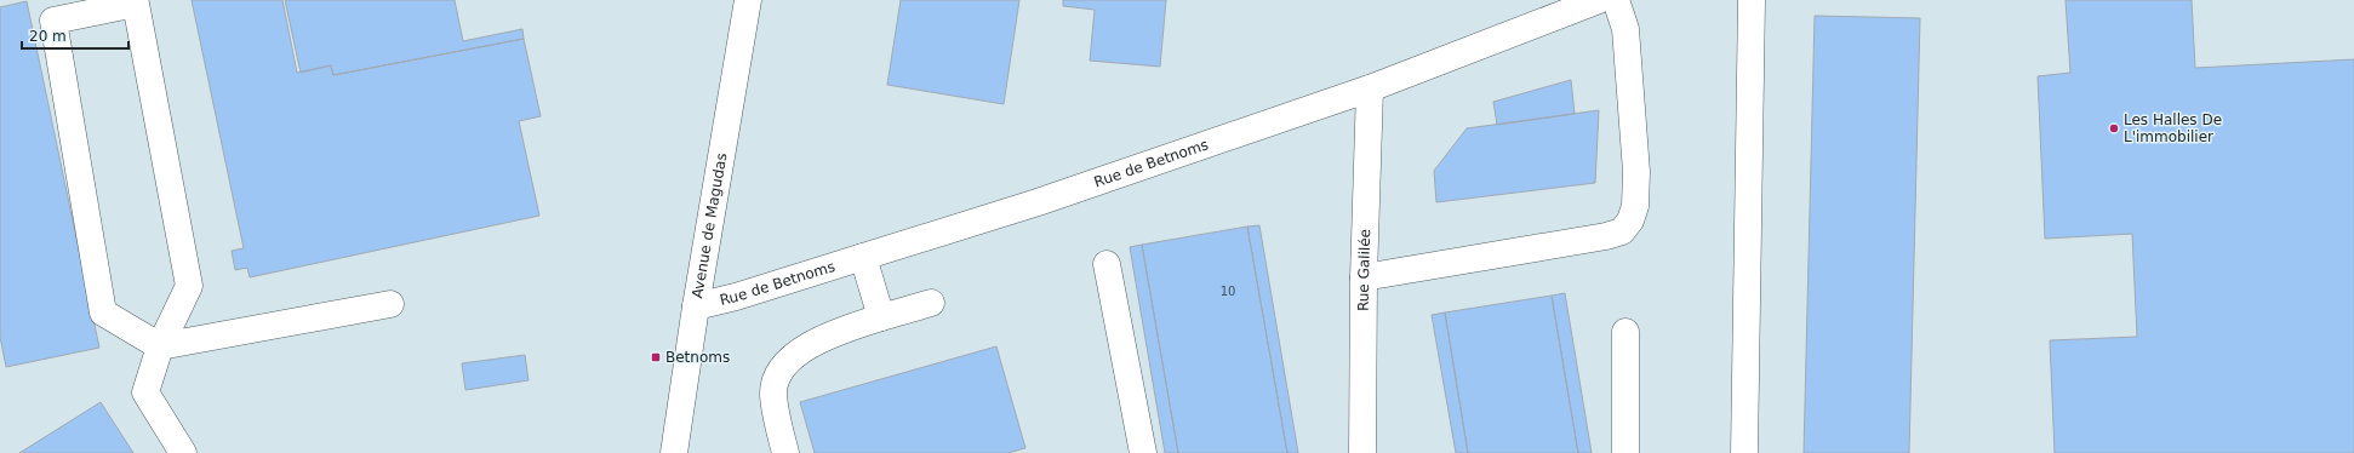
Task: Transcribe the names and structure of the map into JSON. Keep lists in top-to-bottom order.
{
  "streets": {
    "street": ["Rue de Betnoms", "Avenue de Magudas", "Rue Galilée"]
  },
  "crossings": [
    ["Rue de Betnoms", "Avenue de Magudas"],
    ["Rue de Betnoms", "Rue Galilée"]
  ],
  "places": {
    "other": ["Les Halles De L'immobilier"],
    "transit": ["Betnoms"]
  },
  "house_numbers": ["10"],
  "scale_bar": "20 m"
}
